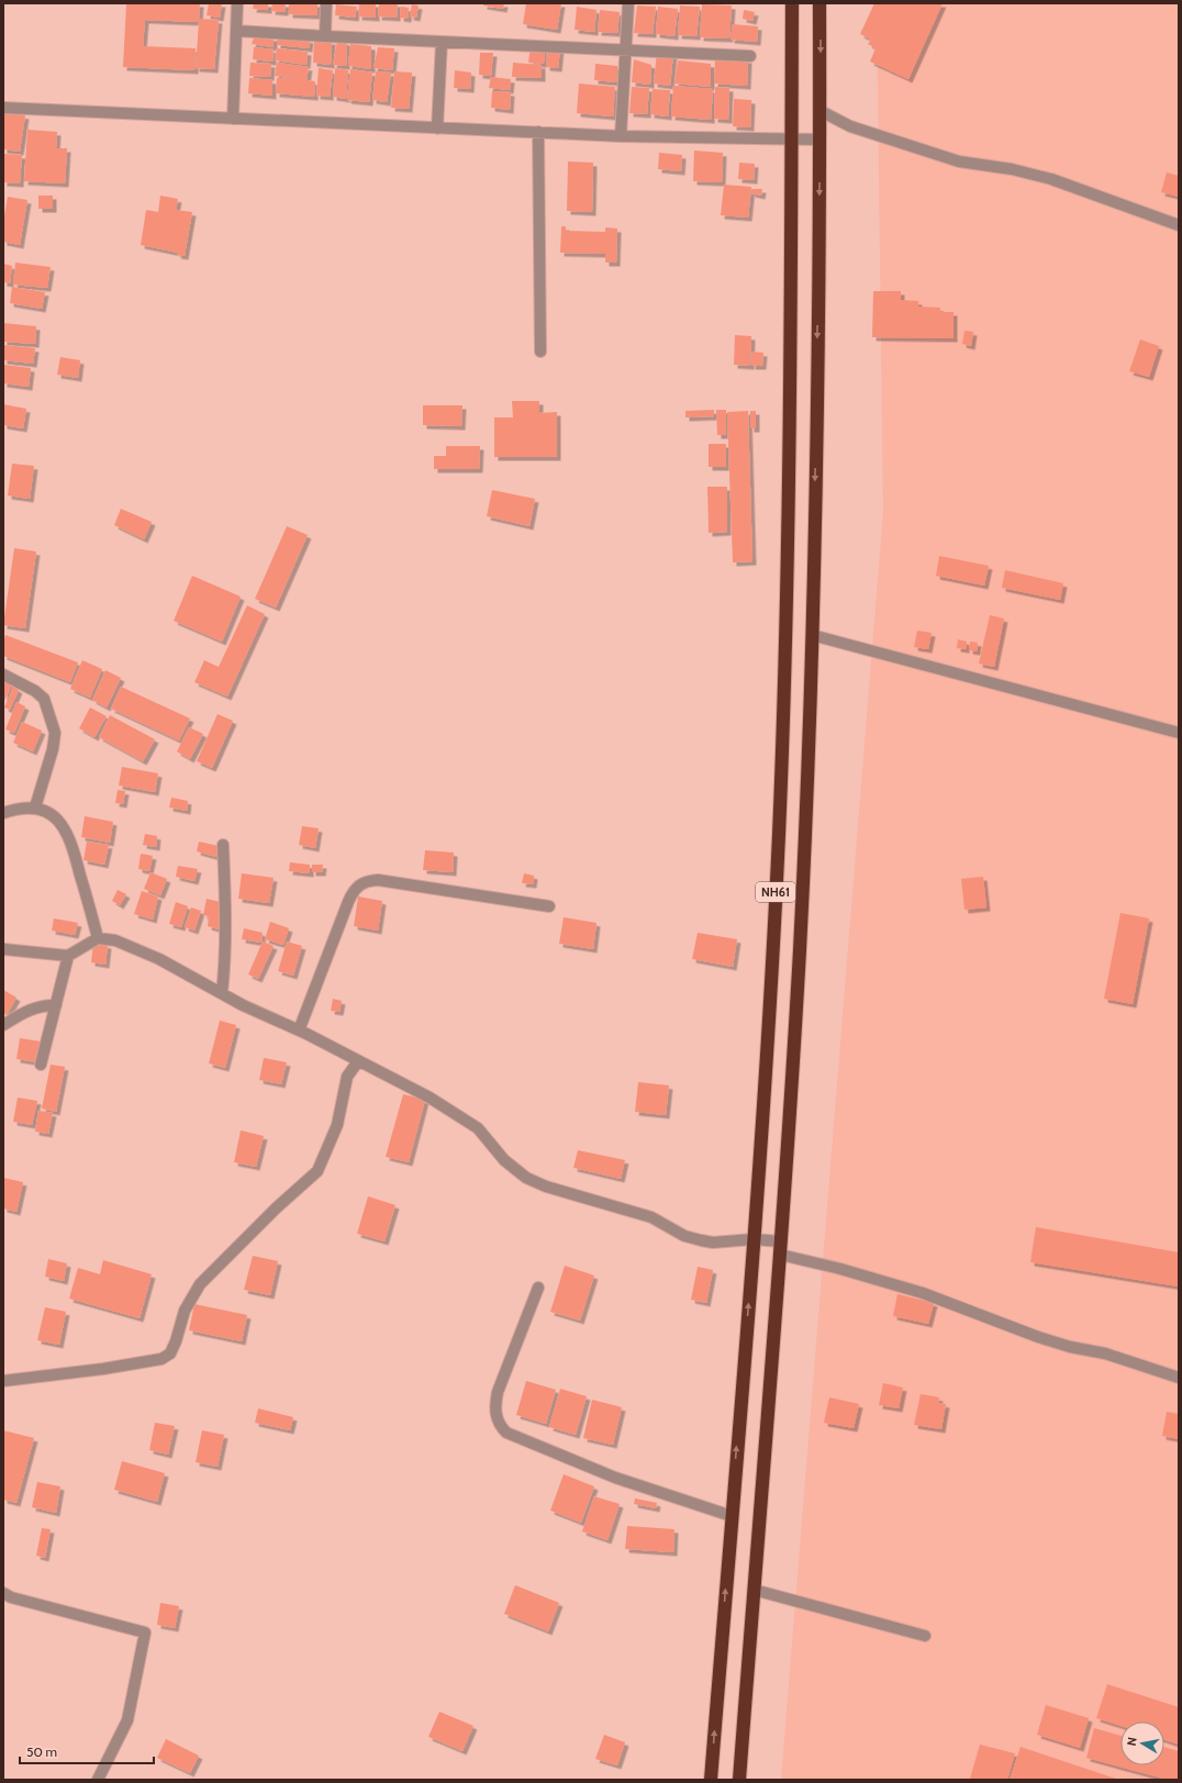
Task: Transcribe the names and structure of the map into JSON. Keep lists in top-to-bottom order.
{
  "streets": {
    "highway": ["NH61"]
  },
  "scale_bar": "50 m",
  "north": "left"
}
